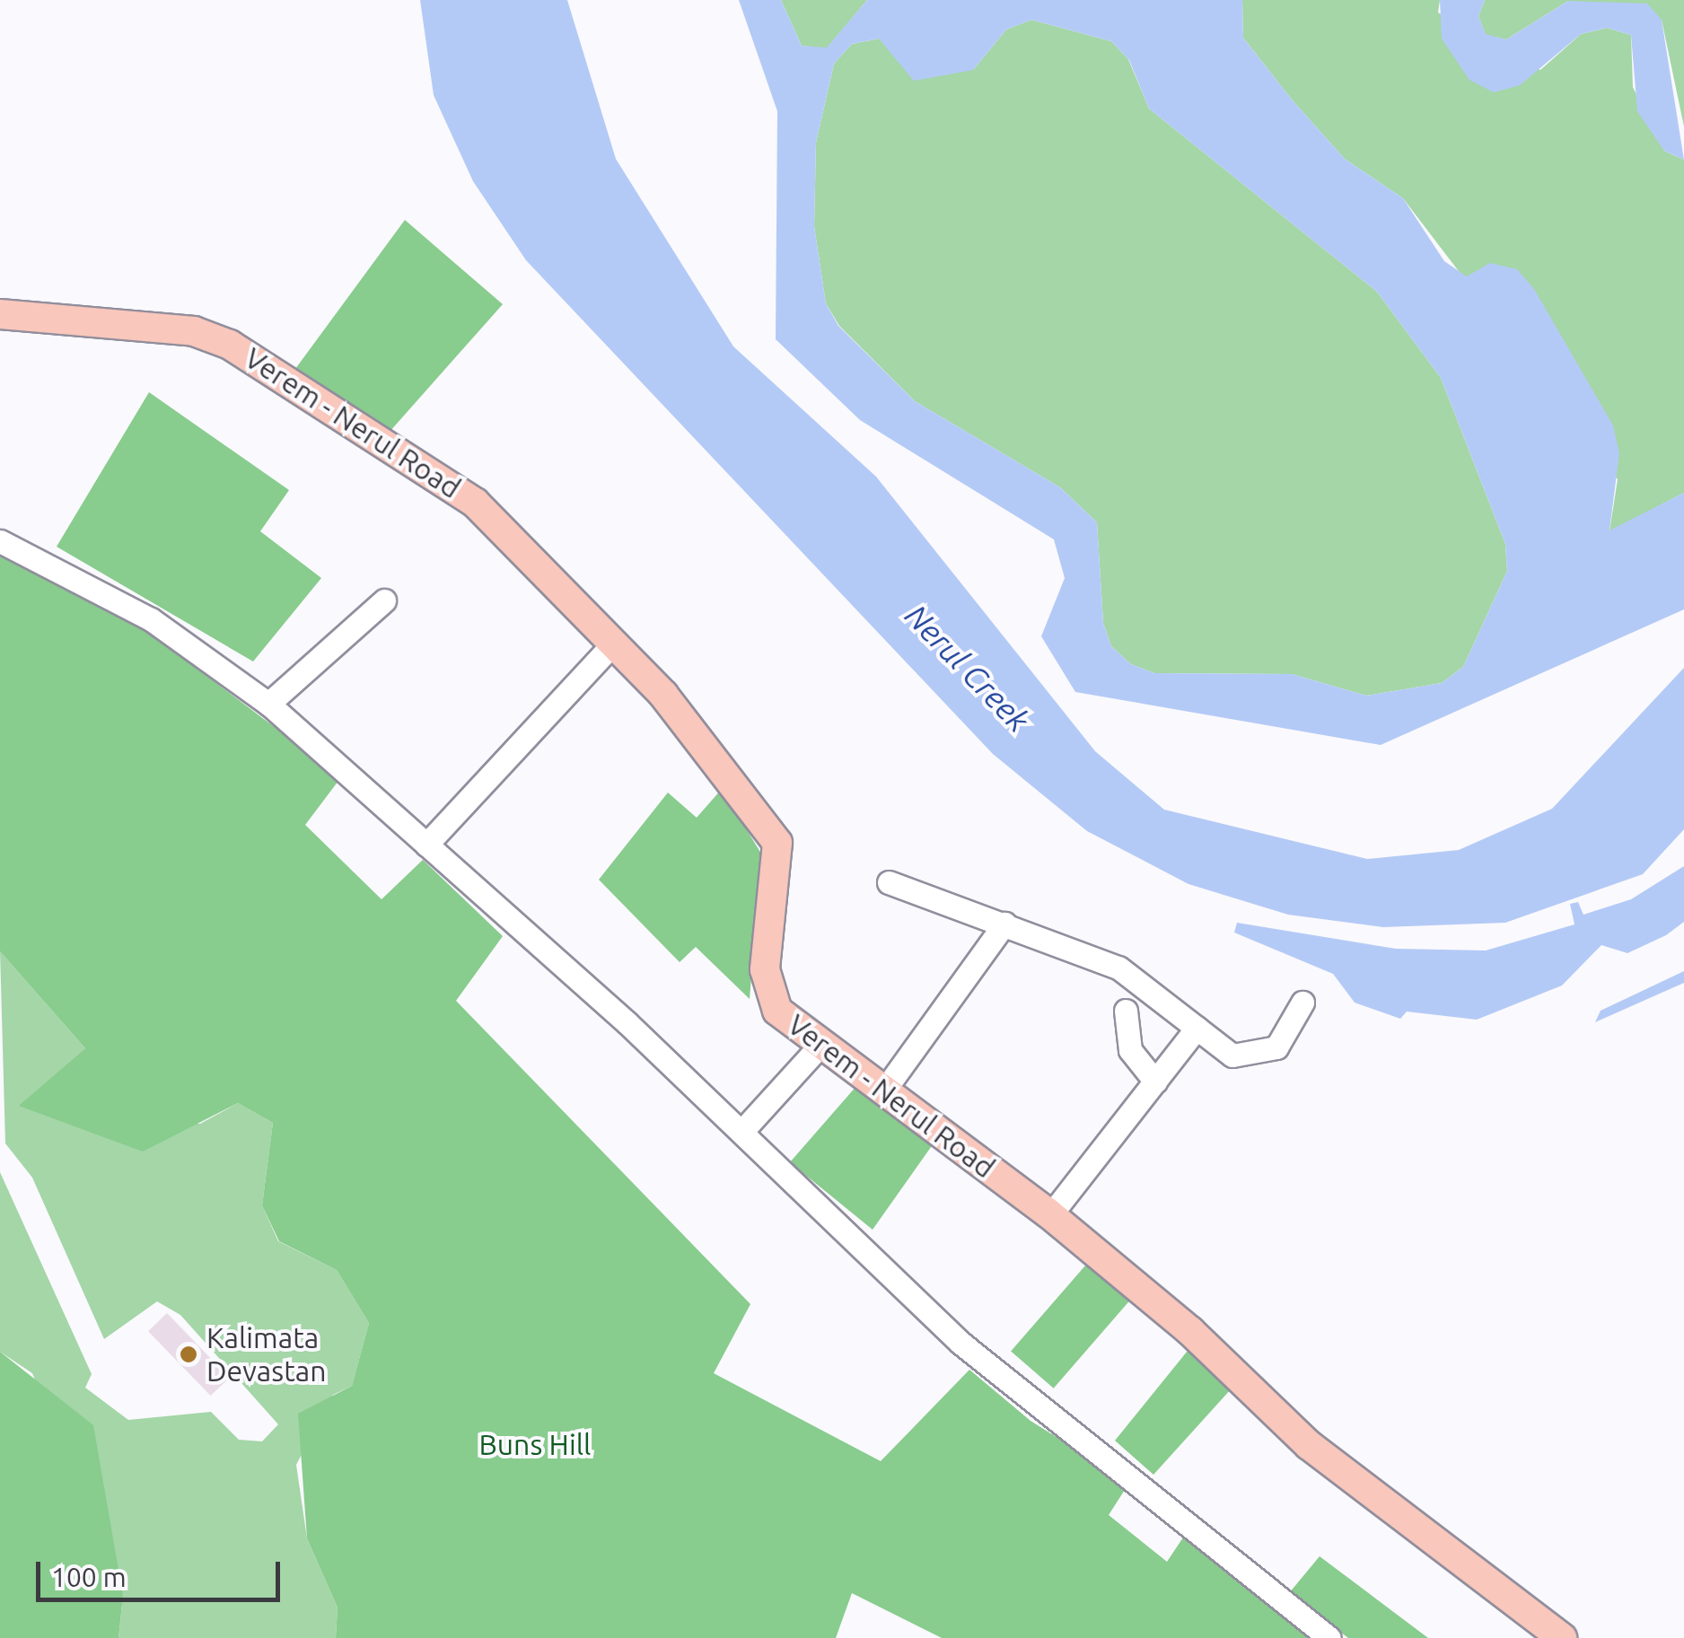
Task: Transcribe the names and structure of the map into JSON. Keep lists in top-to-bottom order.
{
  "streets": {
    "main road": ["Verem - Nerul Road"]
  },
  "water": ["Nerul Creek"],
  "parks": ["Buns Hill"],
  "places": ["Kalimata Devastan"],
  "scale_bar": "100 m"
}
